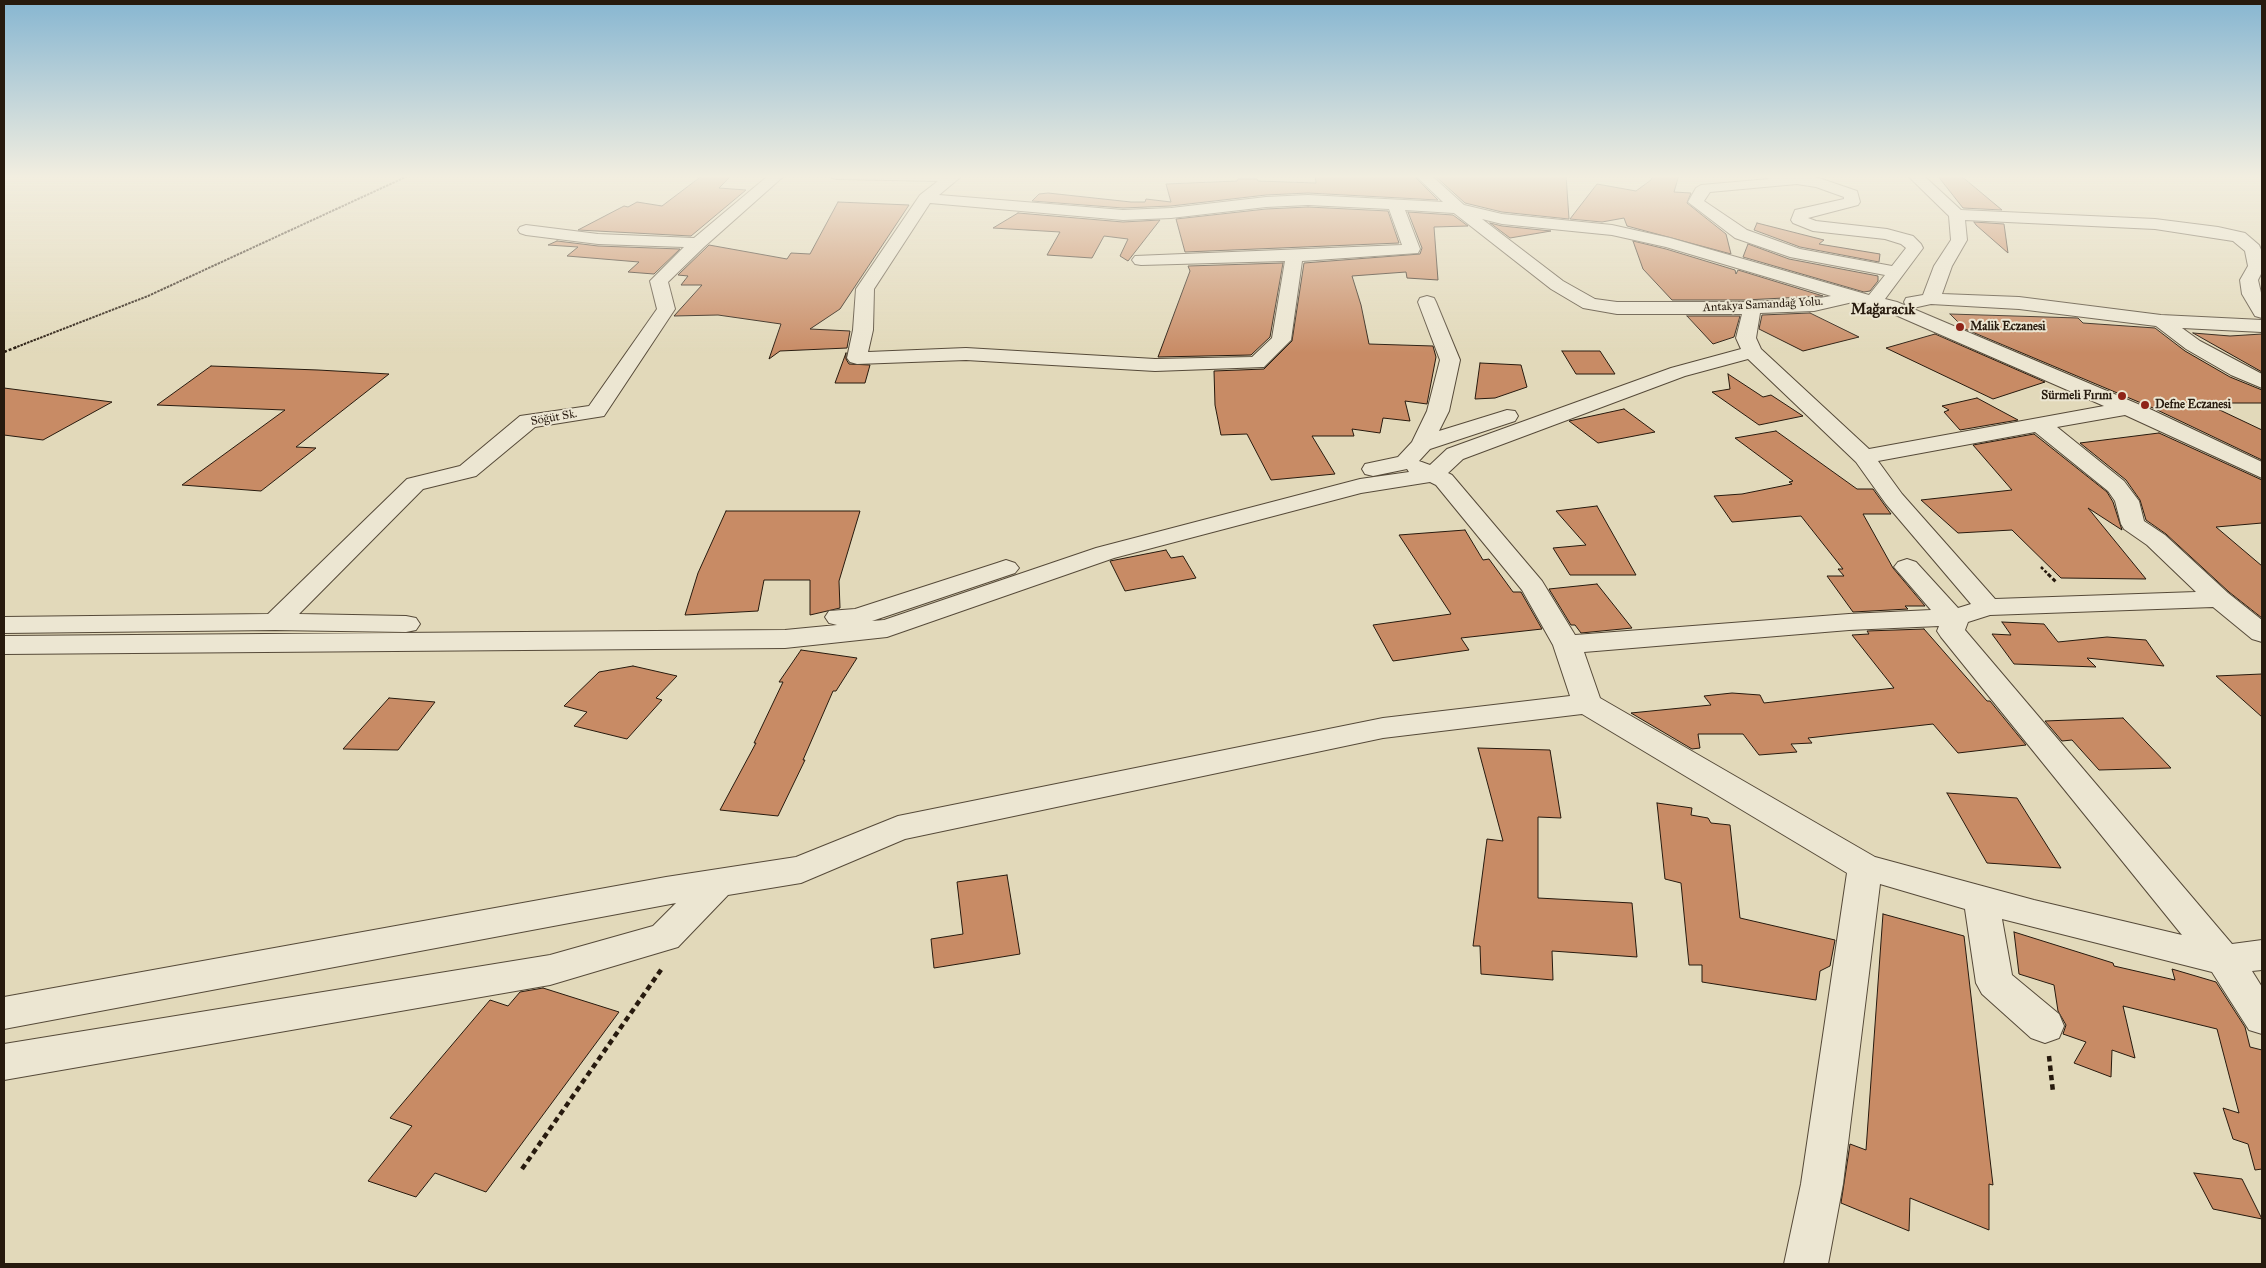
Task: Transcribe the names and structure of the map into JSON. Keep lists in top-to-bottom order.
{
  "streets": {
    "street": ["Antakya Samandağ Yolu.", "Söğüt Sk."]
  },
  "districts": ["Mağaracık"],
  "places": ["Malik Eczanesi", "Sürmeli Fırını", "Defne Eczanesi"]
}
